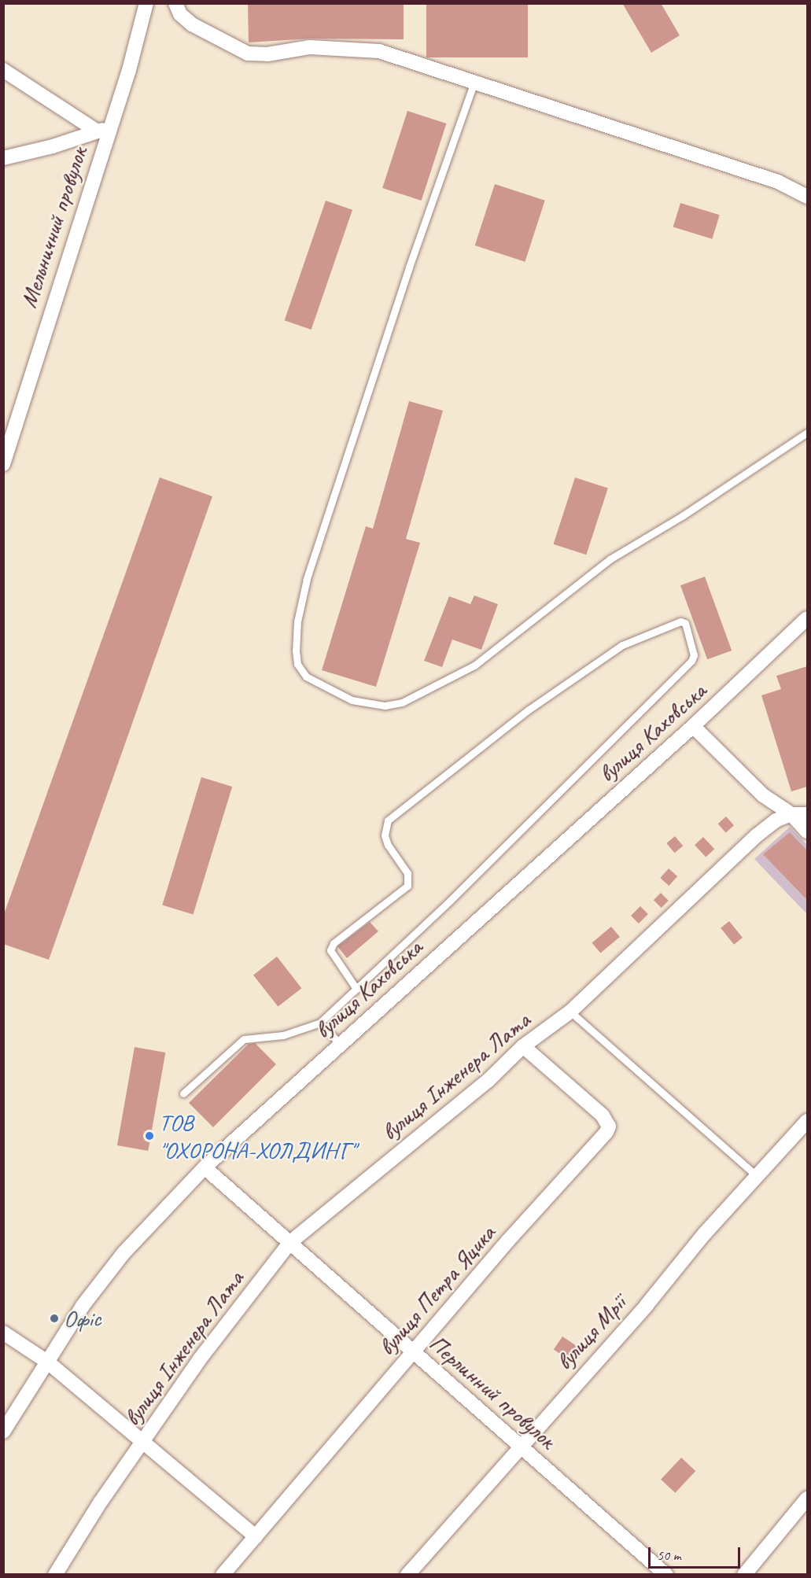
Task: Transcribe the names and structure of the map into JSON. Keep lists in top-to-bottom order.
{
  "streets": {
    "street": [
      "Мельничний провулок",
      "вулиця Каховська",
      "вулиця Інженера Лата",
      "вулиця Петра Яцика",
      "вулиця Мрії",
      "Перлинний провулок"
    ]
  },
  "crossings": [
    ["вулиця Каховська", "Перлинний провулок"],
    ["вулиця Інженера Лата", "вулиця Петра Яцика"],
    ["вулиця Інженера Лата", "Перлинний провулок"],
    ["вулиця Петра Яцика", "Перлинний провулок"],
    ["вулиця Мрії", "Перлинний провулок"]
  ],
  "places": ["ТОВ \"ОХОРОНА-ХОЛДИНГ\"", "Офіс"],
  "scale_bar": "50 m"
}
